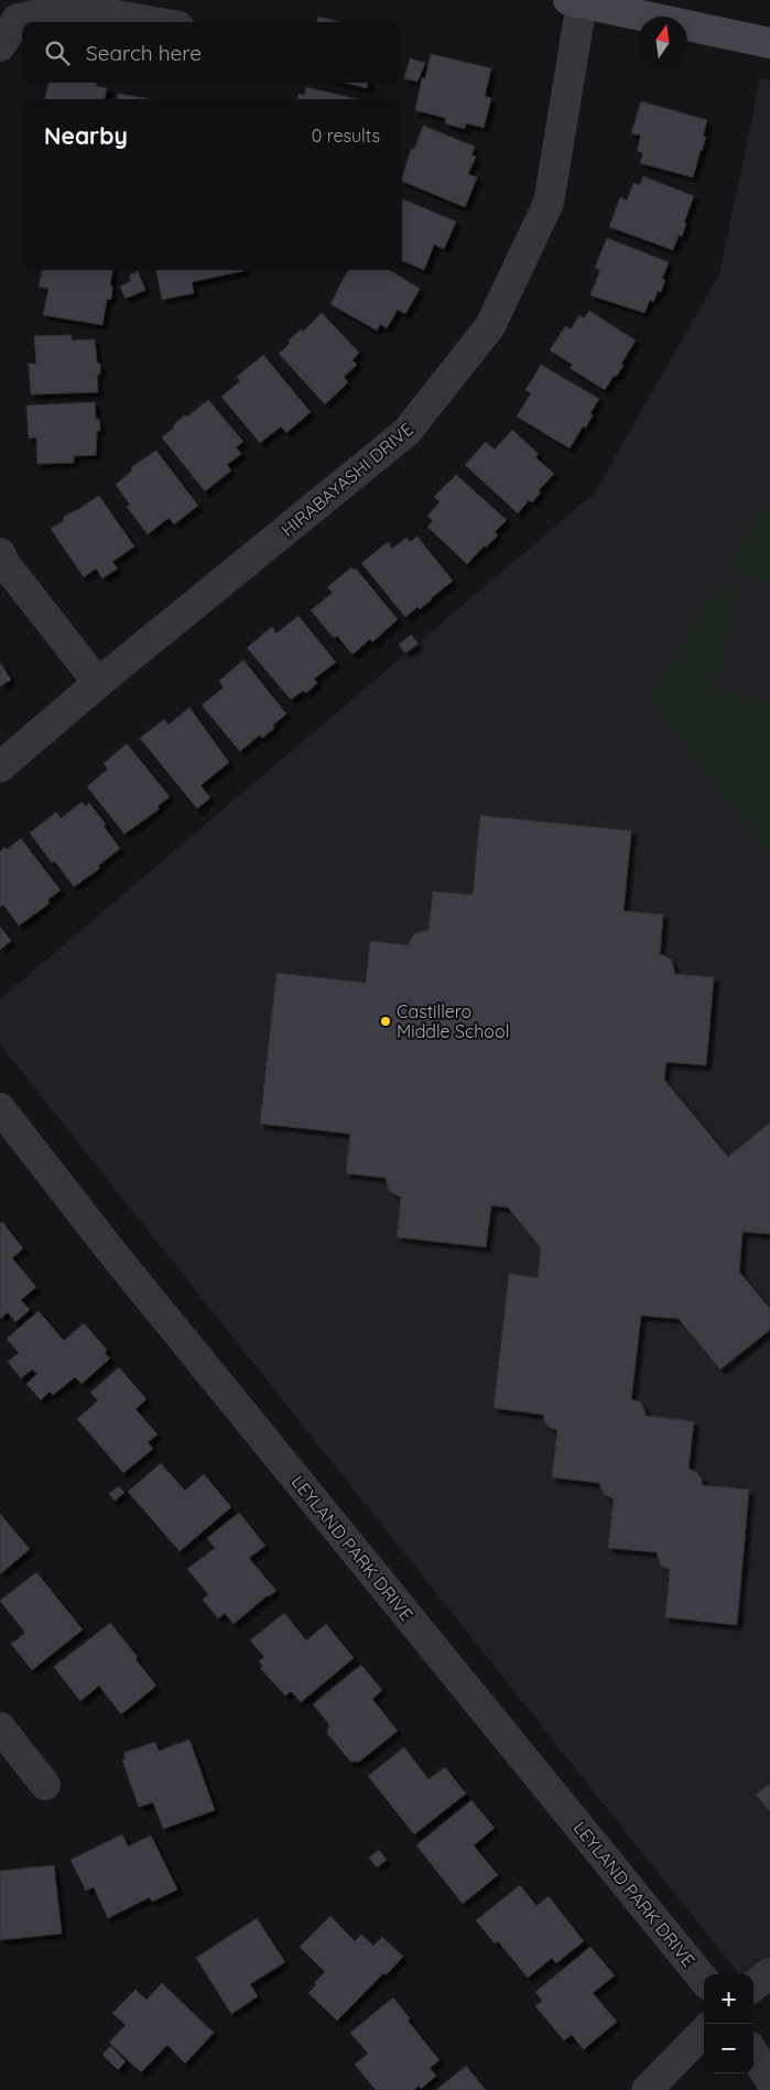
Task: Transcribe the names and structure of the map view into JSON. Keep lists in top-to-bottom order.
{
  "streets": {
    "street": ["HIRABAYASHI DRIVE", "LEYLAND PARK DRIVE"]
  },
  "places": ["Castillero Middle School"],
  "north": "top",
  "page": {
    "search": "Search here",
    "heading": ["Nearby", "0 results"],
    "map_buttons": ["+", "−"]
  }
}
